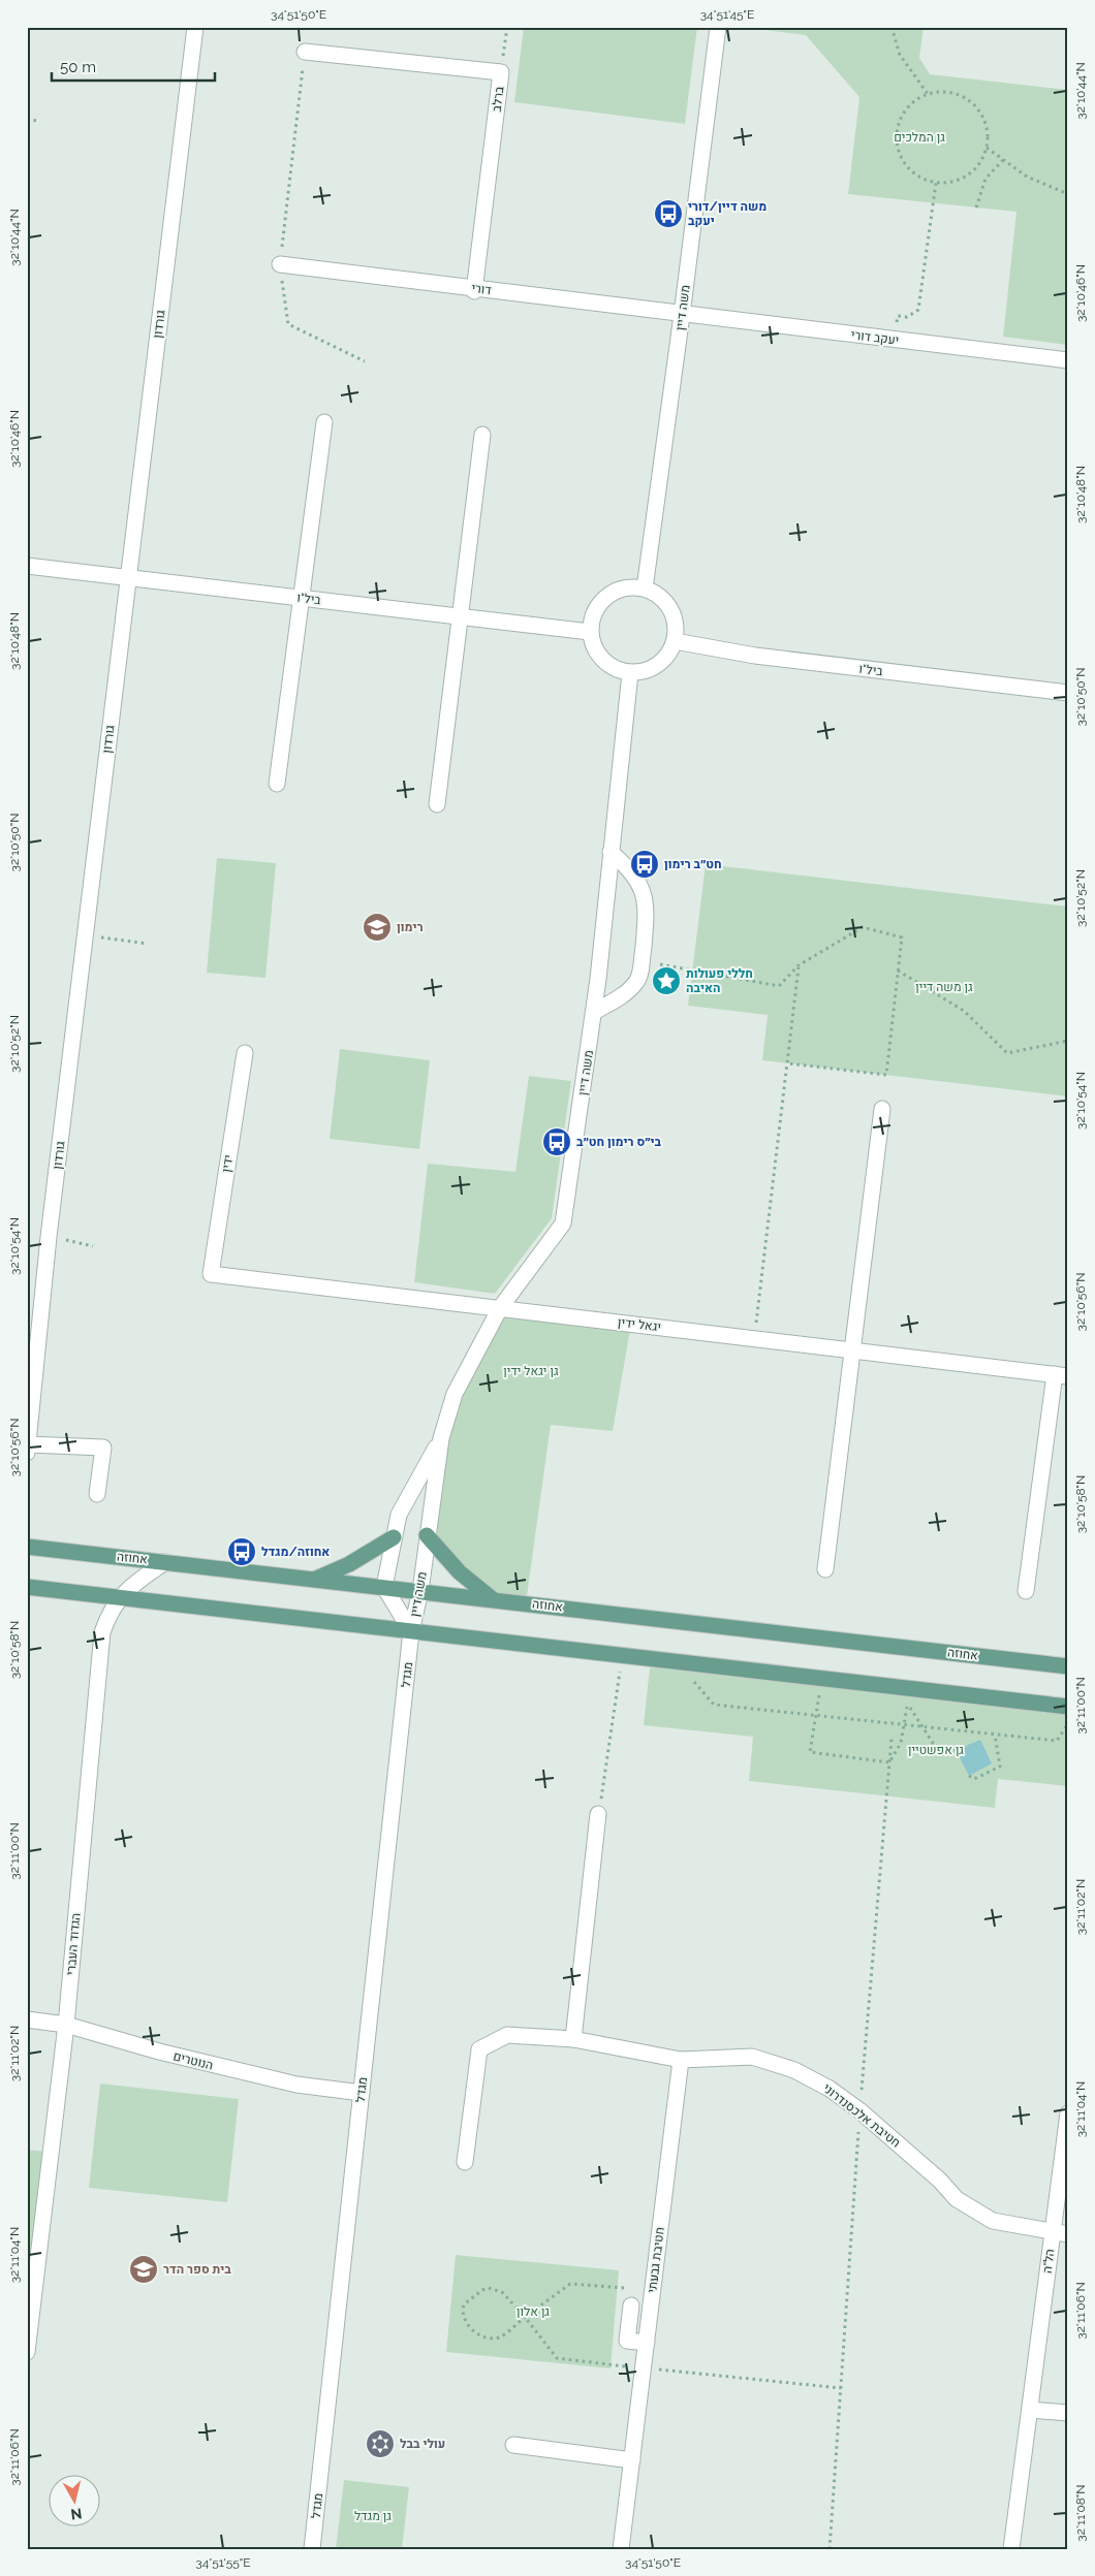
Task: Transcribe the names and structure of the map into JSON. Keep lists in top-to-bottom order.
{
  "streets": {
    "main road": ["אחוזה"],
    "street": [
      "ברלב",
      "דורי",
      "משה דיין",
      "גורדון",
      "יעקב דורי",
      "ביל\"ו",
      "ידין",
      "יגאל ידין",
      "מגדל",
      "הגדוד העברי",
      "הנוטרים",
      "חטיבת אלכסנדרוני",
      "חטיבת גבעתי",
      "הל\"ה"
    ]
  },
  "crossings": [
    ["ברלב", "דורי"],
    ["דורי", "משה דיין"],
    ["דורי", "יעקב דורי"],
    ["משה דיין", "יעקב דורי"],
    ["משה דיין", "ביל\"ו"],
    ["משה דיין", "יגאל ידין"],
    ["משה דיין", "אחוזה"],
    ["משה דיין", "מגדל"],
    ["גורדון", "ביל\"ו"],
    ["ידין", "יגאל ידין"],
    ["אחוזה", "הגדוד העברי"],
    ["מגדל", "הנוטרים"],
    ["הגדוד העברי", "הנוטרים"],
    ["חטיבת אלכסנדרוני", "חטיבת גבעתי"],
    ["חטיבת אלכסנדרוני", "הל\"ה"]
  ],
  "parks": [
    "גן המלכים",
    "גן משה דיין",
    "גן יגאל ידין",
    "גן אפשטיין",
    "גן אלון",
    "גן מגדל"
  ],
  "places": {
    "bus stop": [
      "משה דיין/דורי יעקב",
      "חט״ב רימון",
      "בי״ס רימון חט״ב",
      "אחוזה/מגדל"
    ],
    "school or university": ["רימון", "בית ספר הדר"],
    "place": ["חללי פעולות האיבה"],
    "synagogue": ["עולי בבל"]
  },
  "scale_bar": "50 m",
  "north": "bottom",
  "coordinates": [
    "34°51'50\"E",
    "34°51'45\"E",
    "32°10'44\"N",
    "32°10'46\"N",
    "32°10'48\"N",
    "32°10'50\"N",
    "32°10'52\"N",
    "32°10'54\"N",
    "32°10'56\"N",
    "32°10'58\"N",
    "32°11'00\"N",
    "32°11'02\"N",
    "32°11'04\"N",
    "32°11'06\"N",
    "32°11'08\"N",
    "34°51'55\"E"
  ]
}
